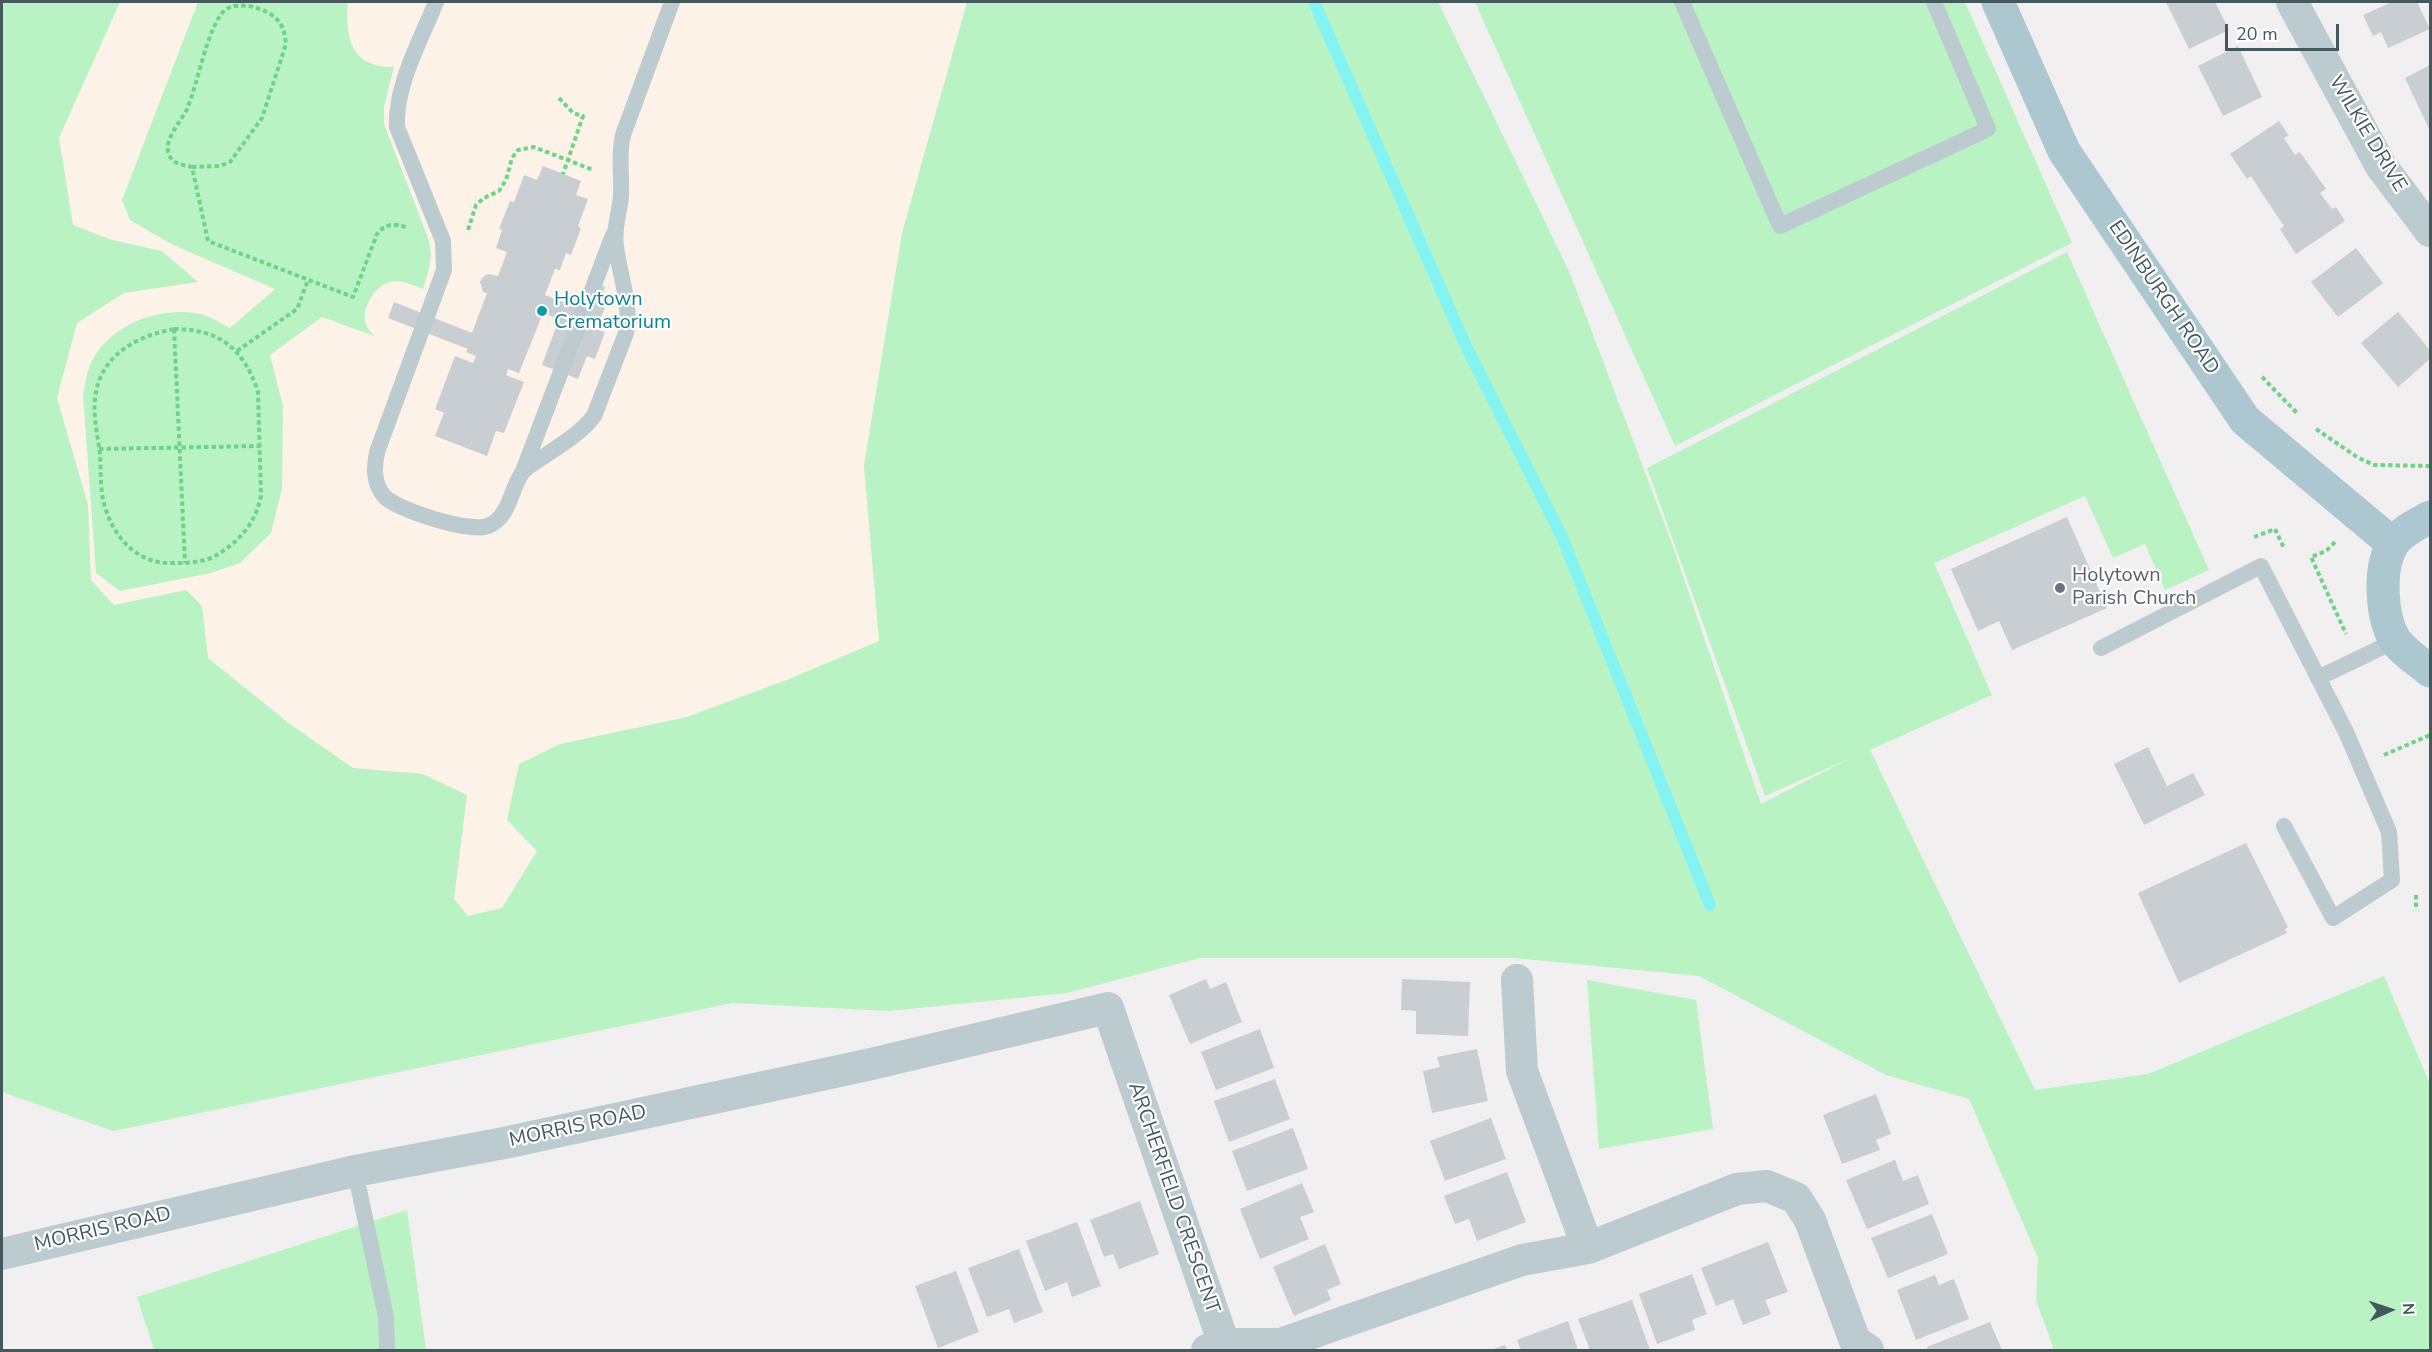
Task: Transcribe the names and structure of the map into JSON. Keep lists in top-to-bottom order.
{
  "streets": {
    "main road": ["EDINBURGH ROAD"],
    "street": ["WILKIE DRIVE", "MORRIS ROAD", "ARCHERFIELD CRESCENT"]
  },
  "crossings": [
    ["MORRIS ROAD", "ARCHERFIELD CRESCENT"]
  ],
  "places": ["Holytown Crematorium", "Holytown Parish Church"],
  "scale_bar": "20 m",
  "north": "right"
}
